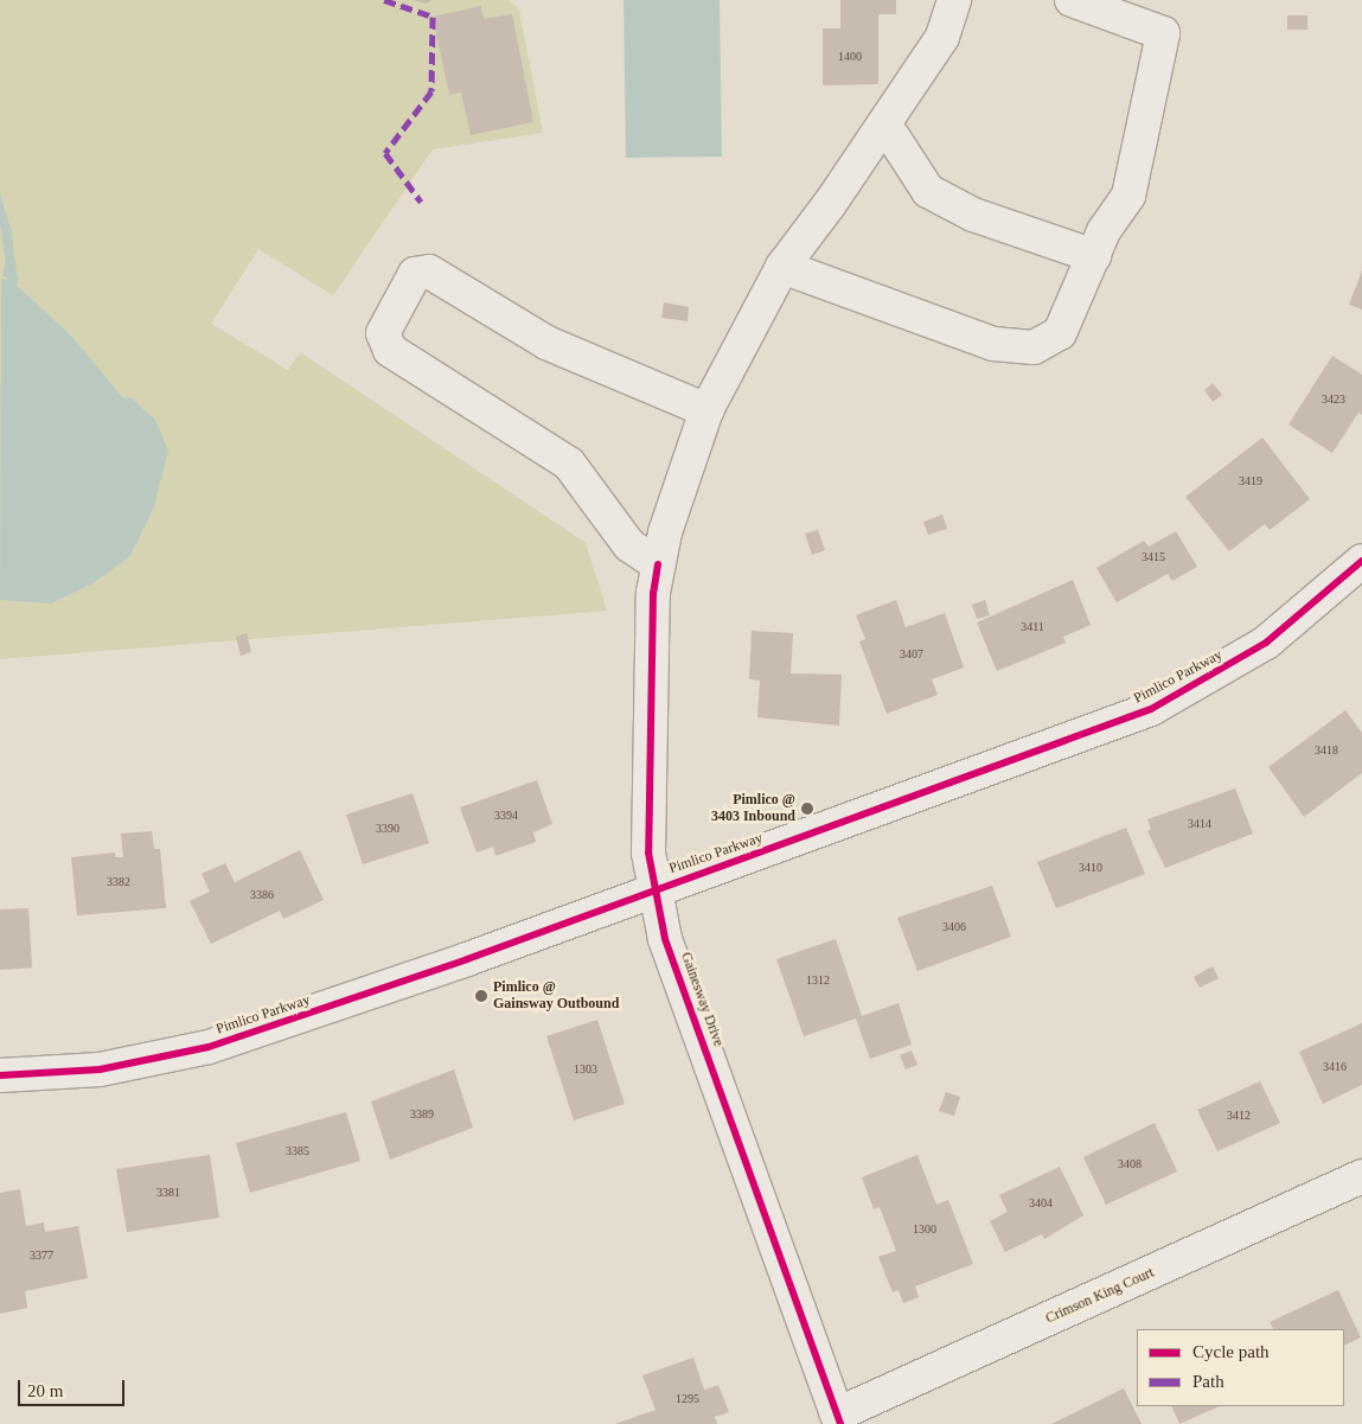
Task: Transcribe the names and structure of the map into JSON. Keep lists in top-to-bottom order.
{
  "streets": {
    "street": ["Pimlico Parkway", "Gainesway Drive", "Crimson King Court"]
  },
  "crossings": [
    ["Pimlico Parkway", "Gainesway Drive"],
    ["Gainesway Drive", "Crimson King Court"]
  ],
  "places": ["Pimlico @ 3403 Inbound", "Pimlico @ Gainsway Outbound"],
  "house_numbers": [
    "1400",
    "3423",
    "3419",
    "3415",
    "3411",
    "3407",
    "3418",
    "3394",
    "3414",
    "3390",
    "3410",
    "3382",
    "3386",
    "3406",
    "1312",
    "3416",
    "1303",
    "3389",
    "3412",
    "3385",
    "3408",
    "3381",
    "3404",
    "1300",
    "3377",
    "1295"
  ],
  "legend": ["Cycle path", "Path"],
  "scale_bar": "20 m"
}
